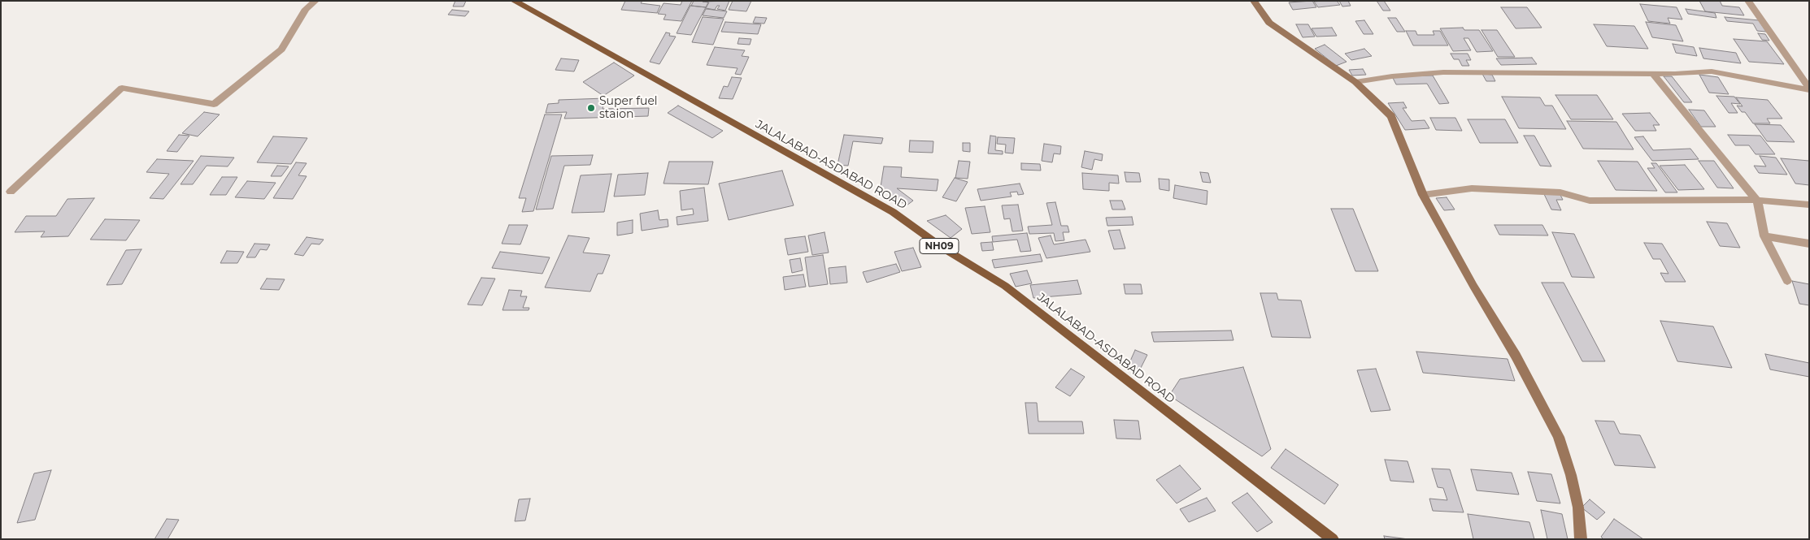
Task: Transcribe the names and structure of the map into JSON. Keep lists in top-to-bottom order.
{
  "streets": {
    "main road": ["JALALABAD-ASDABAD ROAD", "NH09"]
  },
  "places": ["Super fuel staion"]
}
